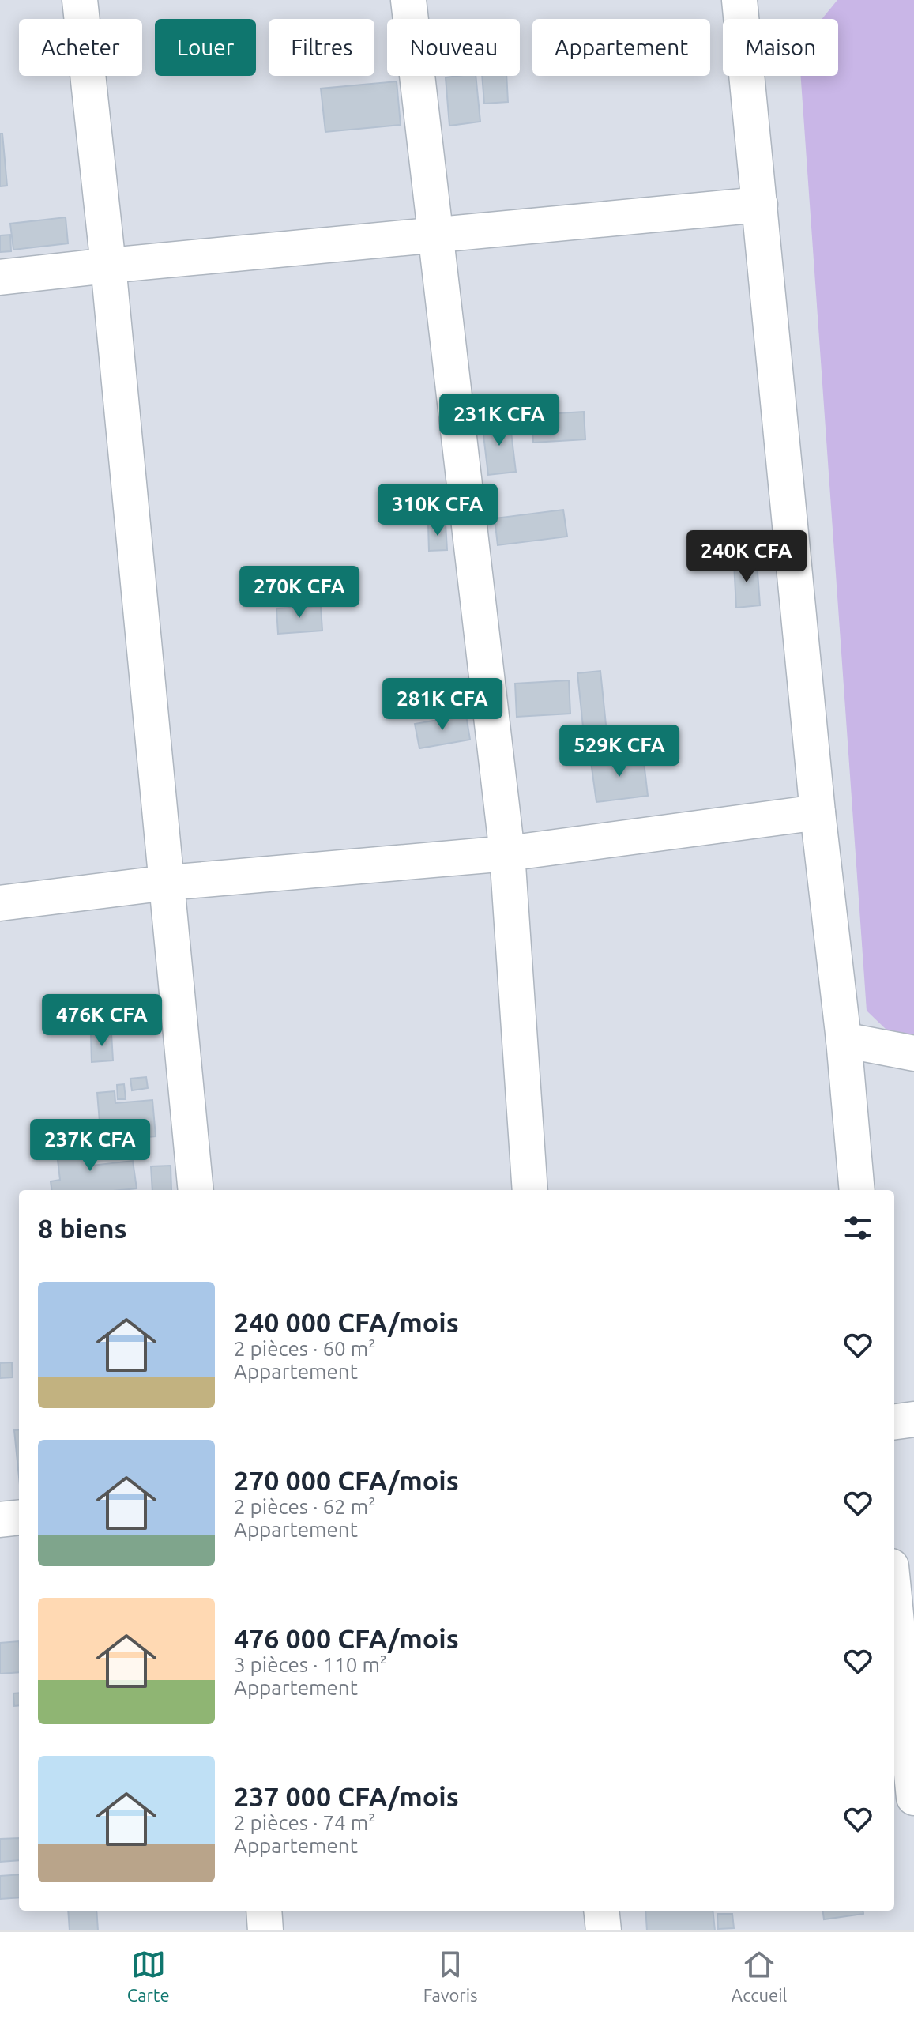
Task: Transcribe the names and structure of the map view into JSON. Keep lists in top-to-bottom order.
{
  "page": {
    "chip": [
      "Acheter",
      "Louer",
      "Filtres",
      "Nouveau",
      "Appartement",
      "Maison"
    ],
    "price": [
      "231K CFA",
      "310K CFA",
      "240K CFA",
      "270K CFA",
      "281K CFA",
      "529K CFA",
      "476K CFA",
      "237K CFA"
    ],
    "heading": "8 biens",
    "list": [
      {
        "name": "240 000 CFA/mois",
        "note": "2 pièces · 60 m² · Appartement"
      },
      {
        "name": "270 000 CFA/mois",
        "note": "2 pièces · 62 m² · Appartement"
      },
      {
        "name": "476 000 CFA/mois",
        "note": "3 pièces · 110 m² · Appartement"
      },
      {
        "name": "237 000 CFA/mois",
        "note": "2 pièces · 74 m² · Appartement"
      }
    ],
    "tabs": ["Carte", "Favoris", "Accueil"]
  }
}
